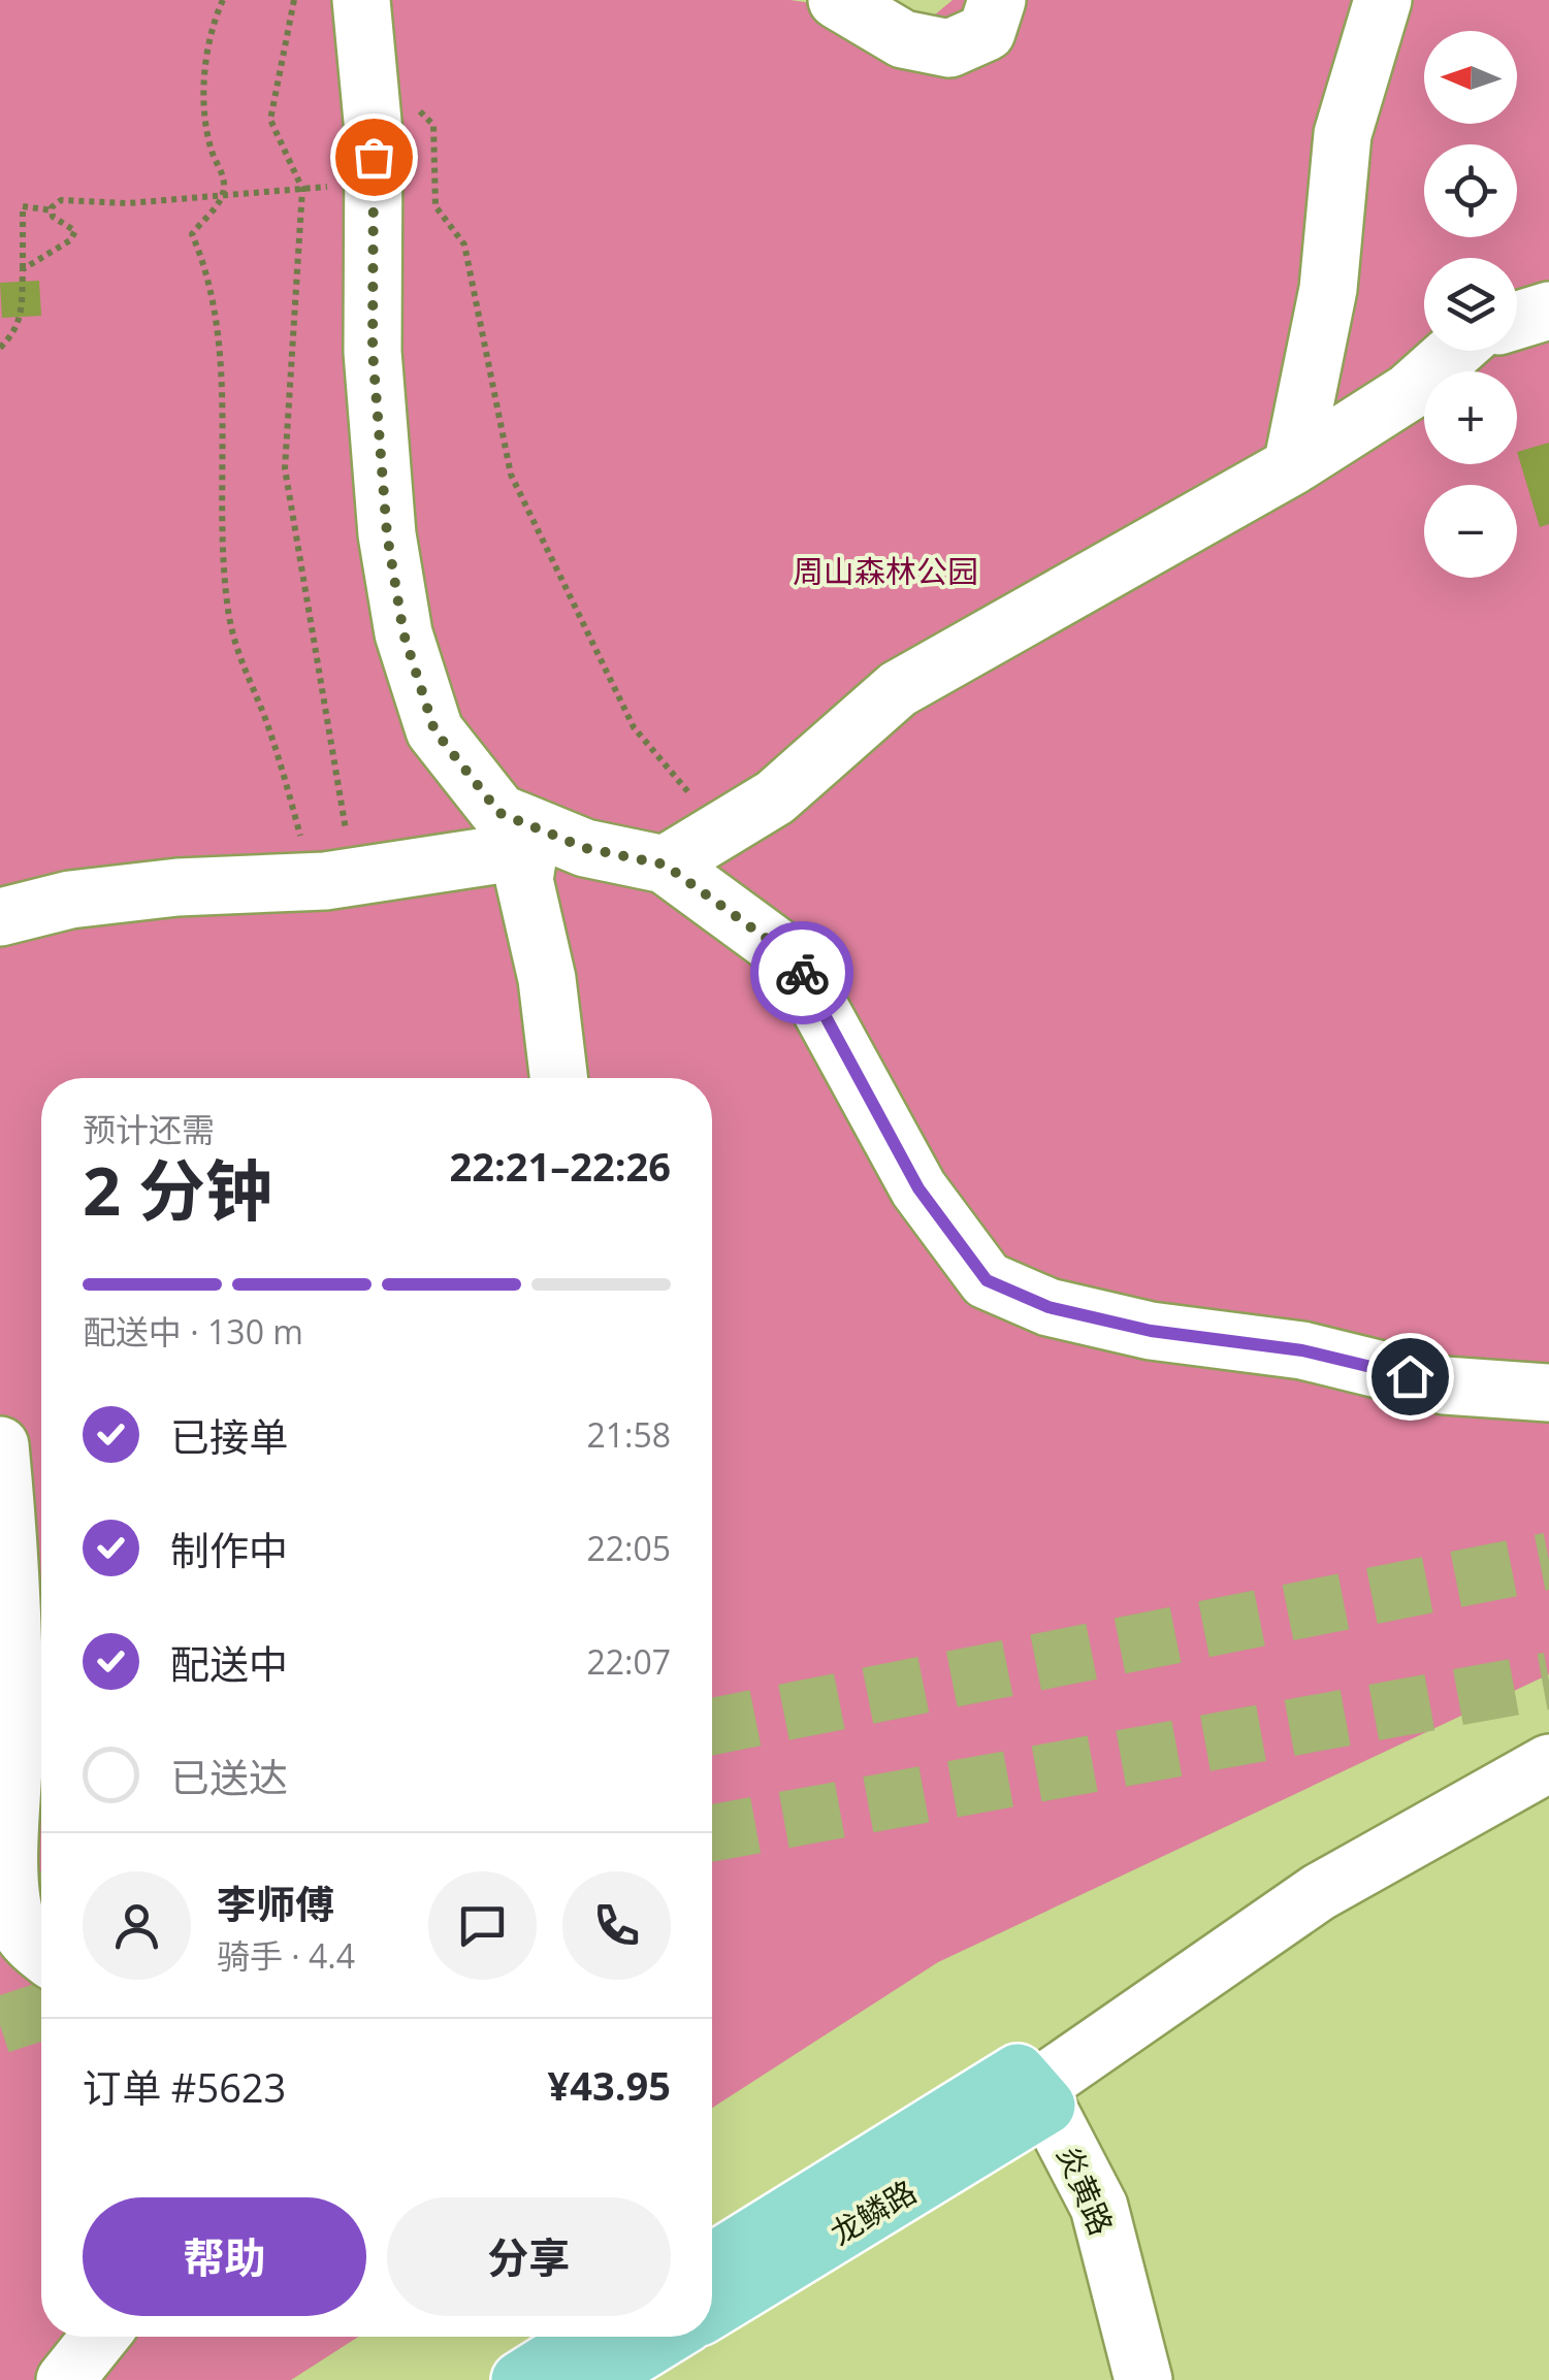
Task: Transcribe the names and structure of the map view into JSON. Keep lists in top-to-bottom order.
{
  "streets": {
    "main road": ["龙鳞路"],
    "street": ["炎黄路"]
  },
  "crossings": [
    ["炎黄路", "龙鳞路"]
  ],
  "parks": ["周山森林公园"],
  "north": "left",
  "page": {
    "map_buttons": ["+", "−"],
    "heading": ["2 分钟", "预计还需", "22:21–22:26"],
    "panel": [
      "李师傅",
      "骑手 · 4.4",
      "订单 #5623",
      "¥43.95"
    ],
    "bar": "配送中 · 130 m",
    "list": [
      ["已接单", "21:58"],
      ["制作中", "22:05"],
      ["配送中", "22:07"],
      "已送达"
    ],
    "buttons": ["帮助", "分享"]
  }
}
